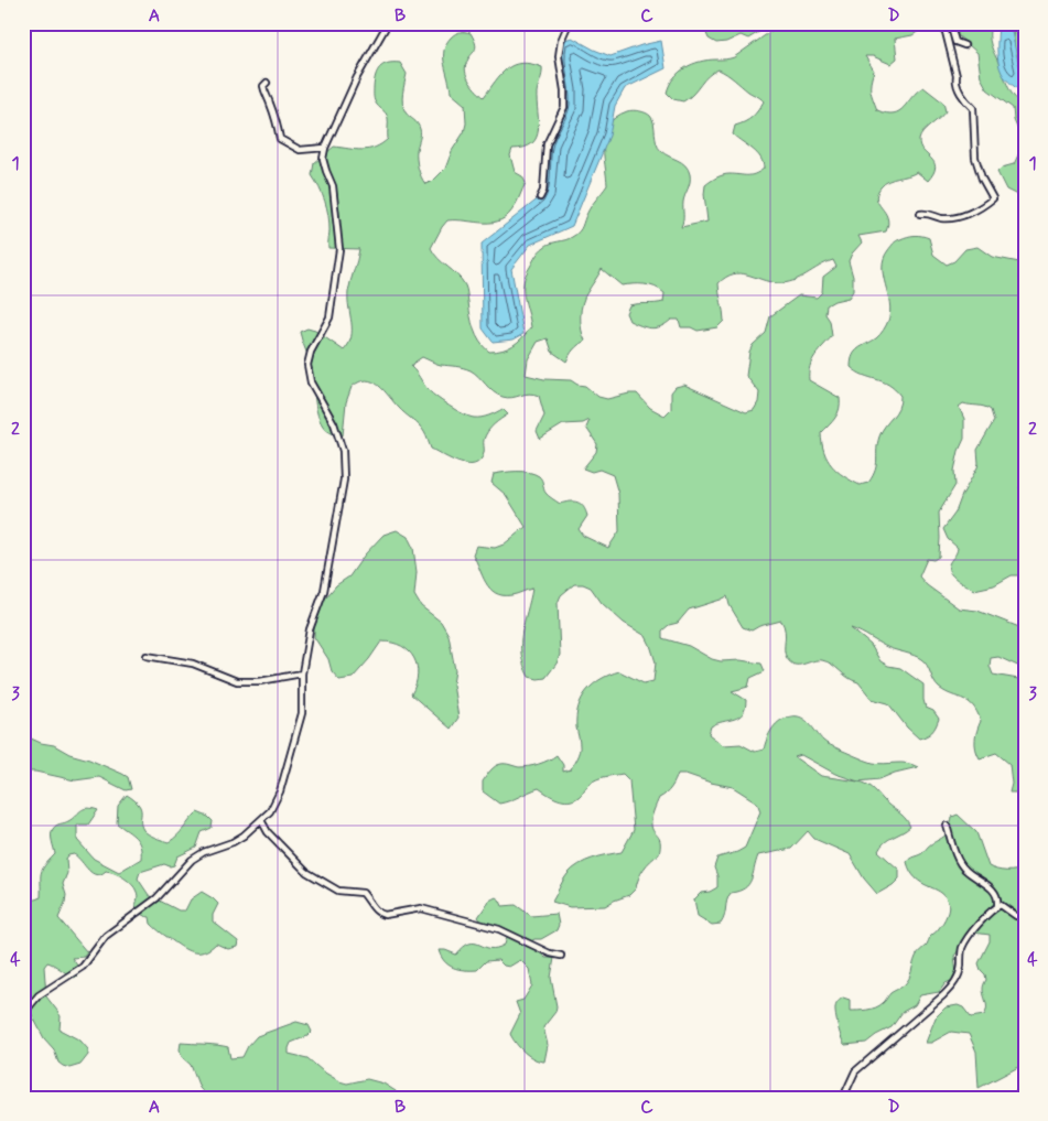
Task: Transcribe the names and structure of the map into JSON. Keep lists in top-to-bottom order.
{
  "grid": {
    "columns": [
      "A",
      "B",
      "C",
      "D"
    ],
    "rows": [
      "1",
      "2",
      "3",
      "4"
    ]
  }
}
